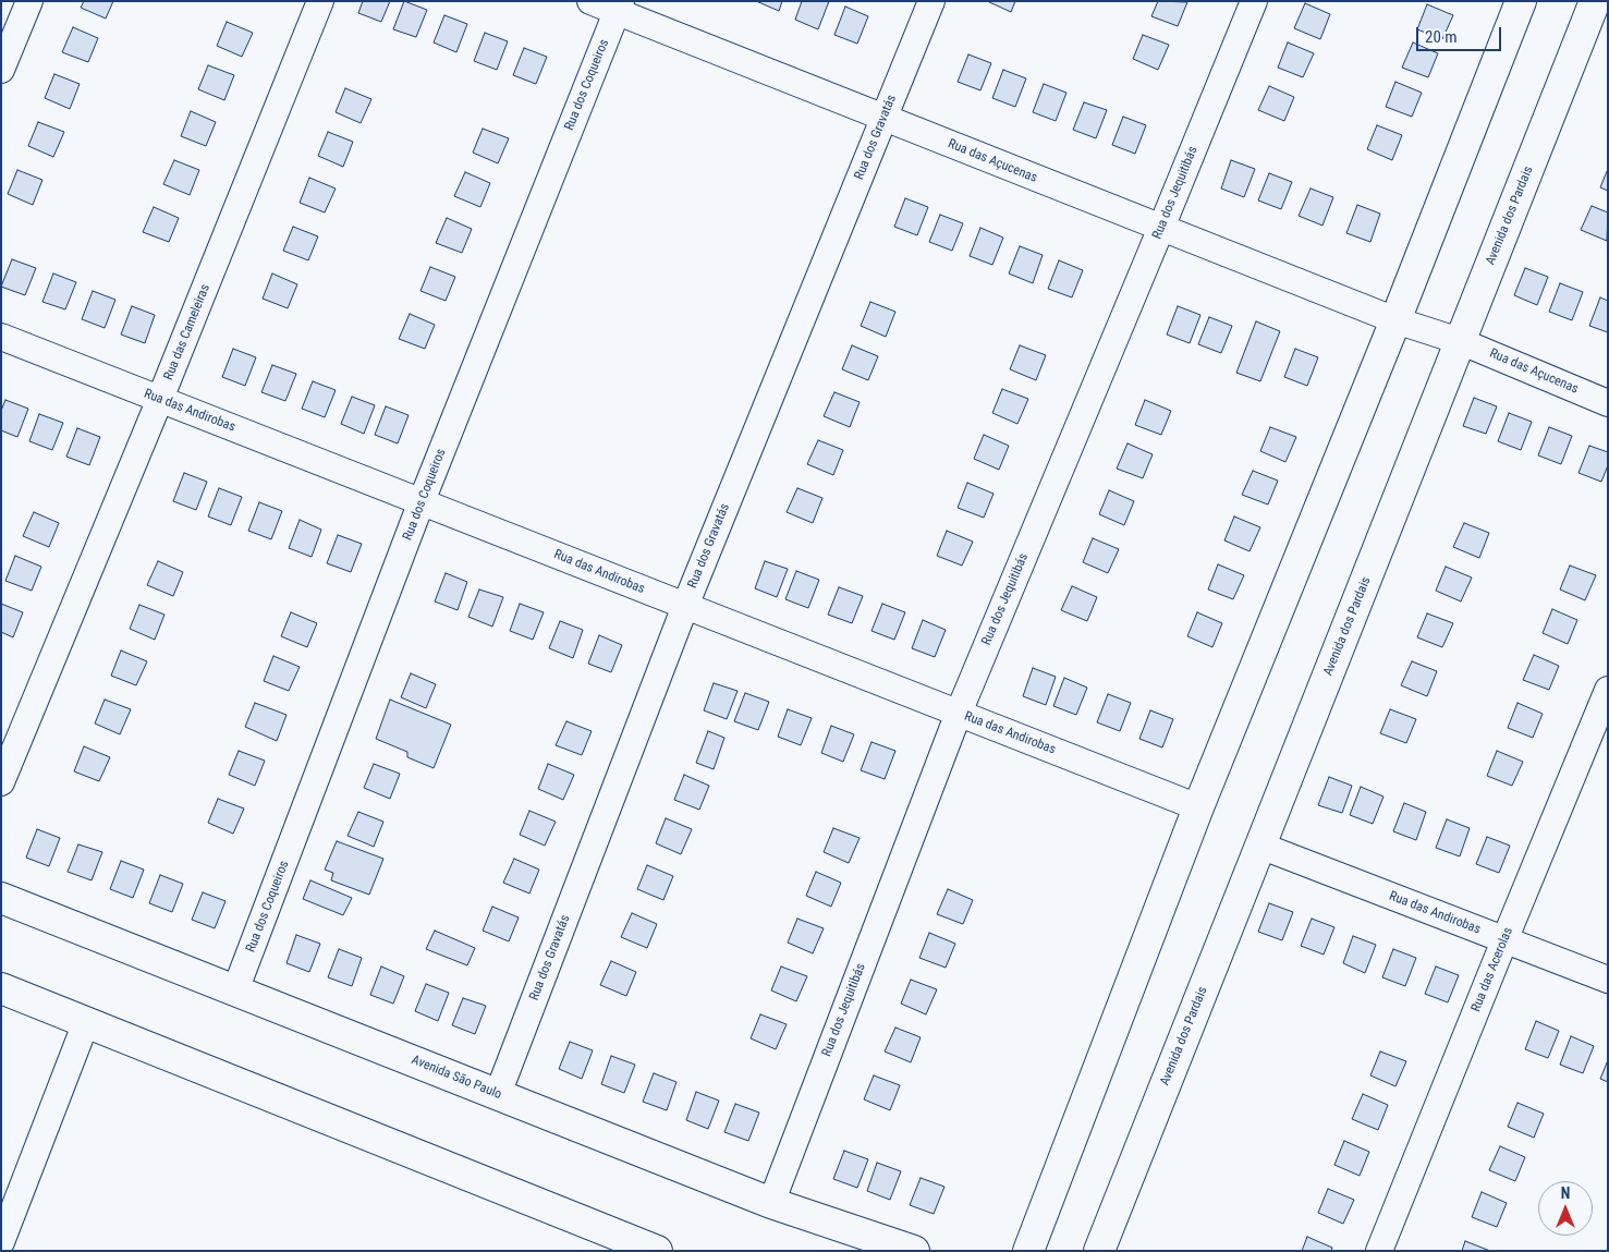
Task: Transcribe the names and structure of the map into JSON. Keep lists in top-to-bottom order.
{
  "streets": {
    "street": [
      "Rua dos Coqueiros",
      "Rua dos Gravatás",
      "Rua das Açucenas",
      "Rua dos Jequitibás",
      "Avenida dos Pardais",
      "Rua das Cameleiras",
      "Rua das Andirobas",
      "Rua das Acerolas",
      "Avenida São Paulo"
    ]
  },
  "crossings": [
    ["Rua dos Coqueiros", "Rua das Açucenas"],
    ["Rua dos Coqueiros", "Rua das Andirobas"],
    ["Rua dos Coqueiros", "Avenida São Paulo"],
    ["Rua dos Gravatás", "Rua das Açucenas"],
    ["Rua dos Gravatás", "Rua das Andirobas"],
    ["Rua dos Gravatás", "Avenida São Paulo"],
    ["Rua das Açucenas", "Rua dos Jequitibás"],
    ["Rua das Açucenas", "Avenida dos Pardais"],
    ["Rua dos Jequitibás", "Rua das Andirobas"],
    ["Rua dos Jequitibás", "Avenida São Paulo"],
    ["Avenida dos Pardais", "Rua das Andirobas"],
    ["Rua das Cameleiras", "Rua das Andirobas"],
    ["Rua das Andirobas", "Rua das Acerolas"]
  ],
  "scale_bar": "20 m",
  "north": "top"
}
